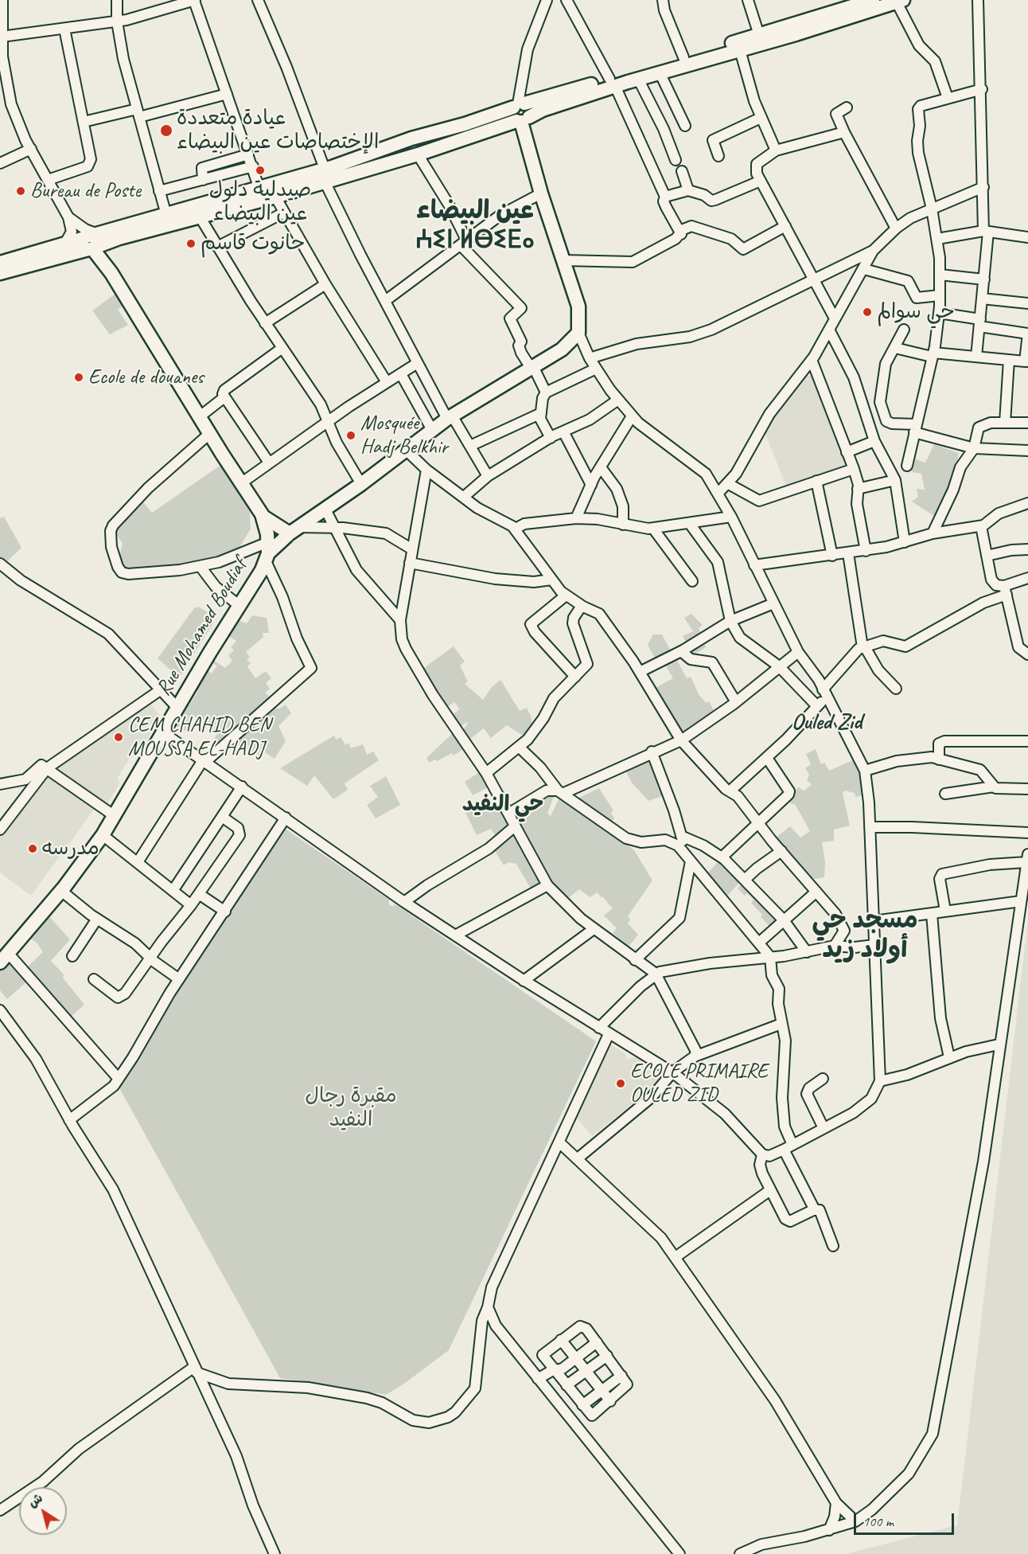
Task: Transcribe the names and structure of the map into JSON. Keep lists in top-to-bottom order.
{
  "streets": {
    "main road": ["Rue Mohamed Boudiaf"]
  },
  "districts": [
    "عين البيضاء ⵄⵉⵏ ⵍⴱⵉⴹⴰ",
    "Ouled Zid",
    "حي النفيد",
    "مسجد حي أولاد زيد"
  ],
  "parks": ["مقبرة رجال النفيد"],
  "places": [
    "عيادة متعددة الإختصاصات عين البيضاء",
    "صيدلية دلول عين البيضاء",
    "Bureau de Poste",
    "حانوت قاسم",
    "حي سوالم",
    "Ecole de douanes",
    "Mosquée Hadj Belkhir",
    "CEM CHAHID BEN MOUSSA EL-HADJ",
    "مدرسه",
    "ECOLE PRIMAIRE OULED ZID"
  ],
  "scale_bar": "100 m",
  "north": "top left"
}
